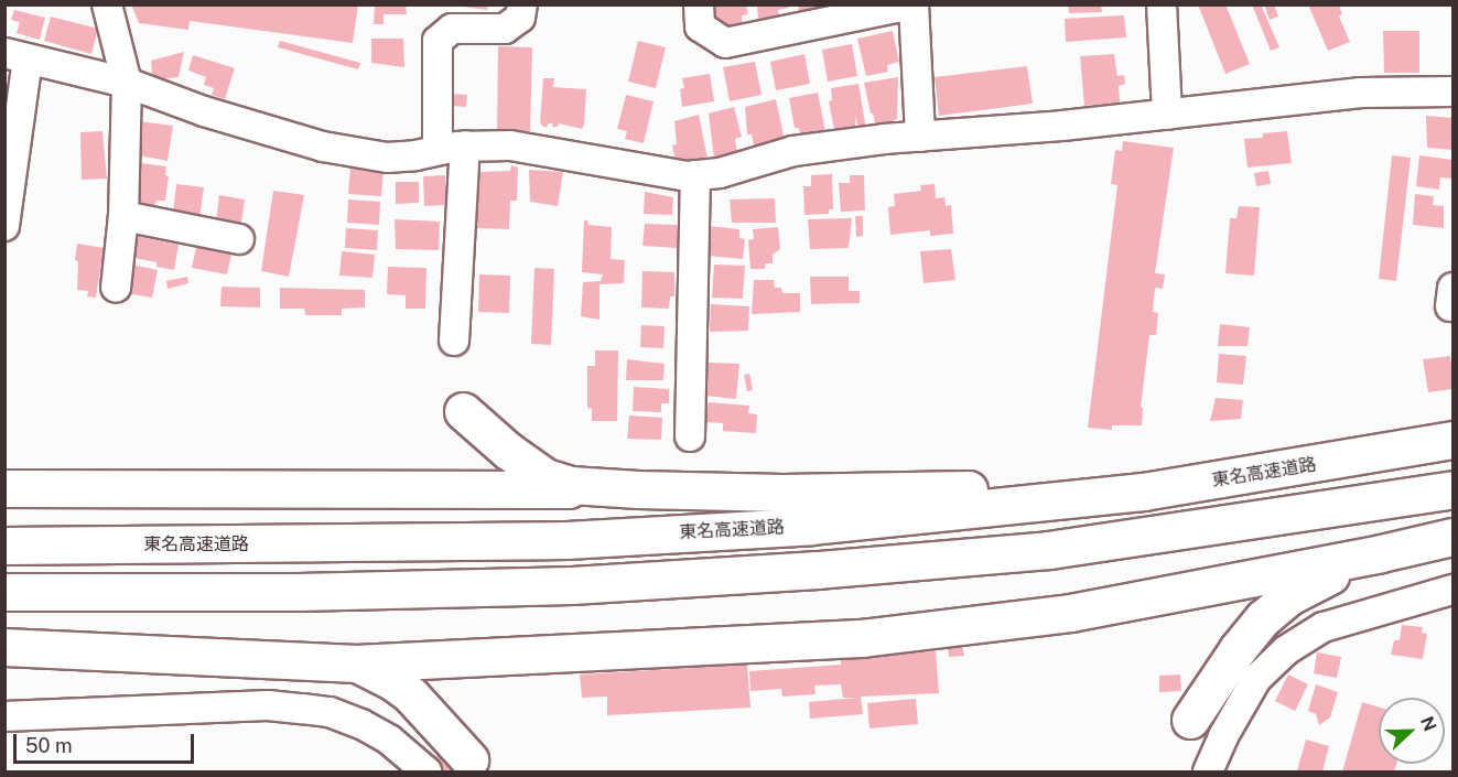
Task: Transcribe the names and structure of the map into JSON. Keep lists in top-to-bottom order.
{
  "streets": {
    "highway": ["東名高速道路"]
  },
  "scale_bar": "50 m",
  "north": "right"
}
